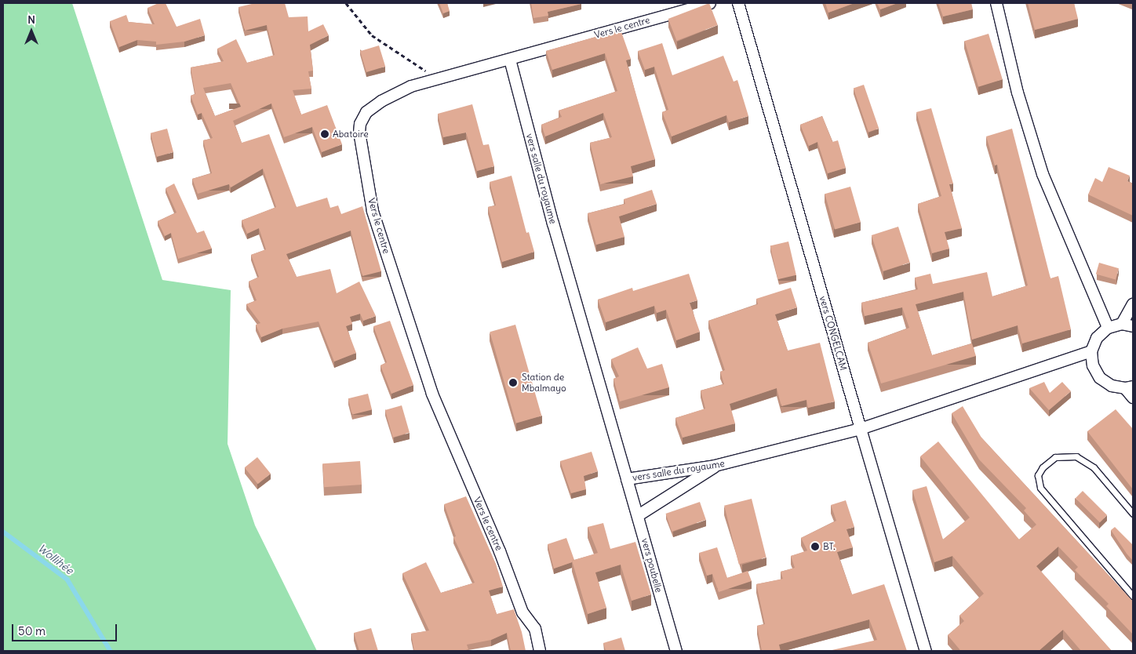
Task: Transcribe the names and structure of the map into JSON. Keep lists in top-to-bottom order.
{
  "streets": {
    "street": [
      "Vers le centre",
      "vers salle du royaume",
      "vers CONGELCAM",
      "vers poubelle"
    ]
  },
  "crossings": [
    ["Vers le centre", "vers salle du royaume"],
    ["vers salle du royaume", "vers CONGELCAM"],
    ["vers salle du royaume", "vers poubelle"]
  ],
  "water": ["Wollihée"],
  "places": ["Abatoire", "Station de Mbalmayo", "BT."],
  "scale_bar": "50 m",
  "north": "top"
}
